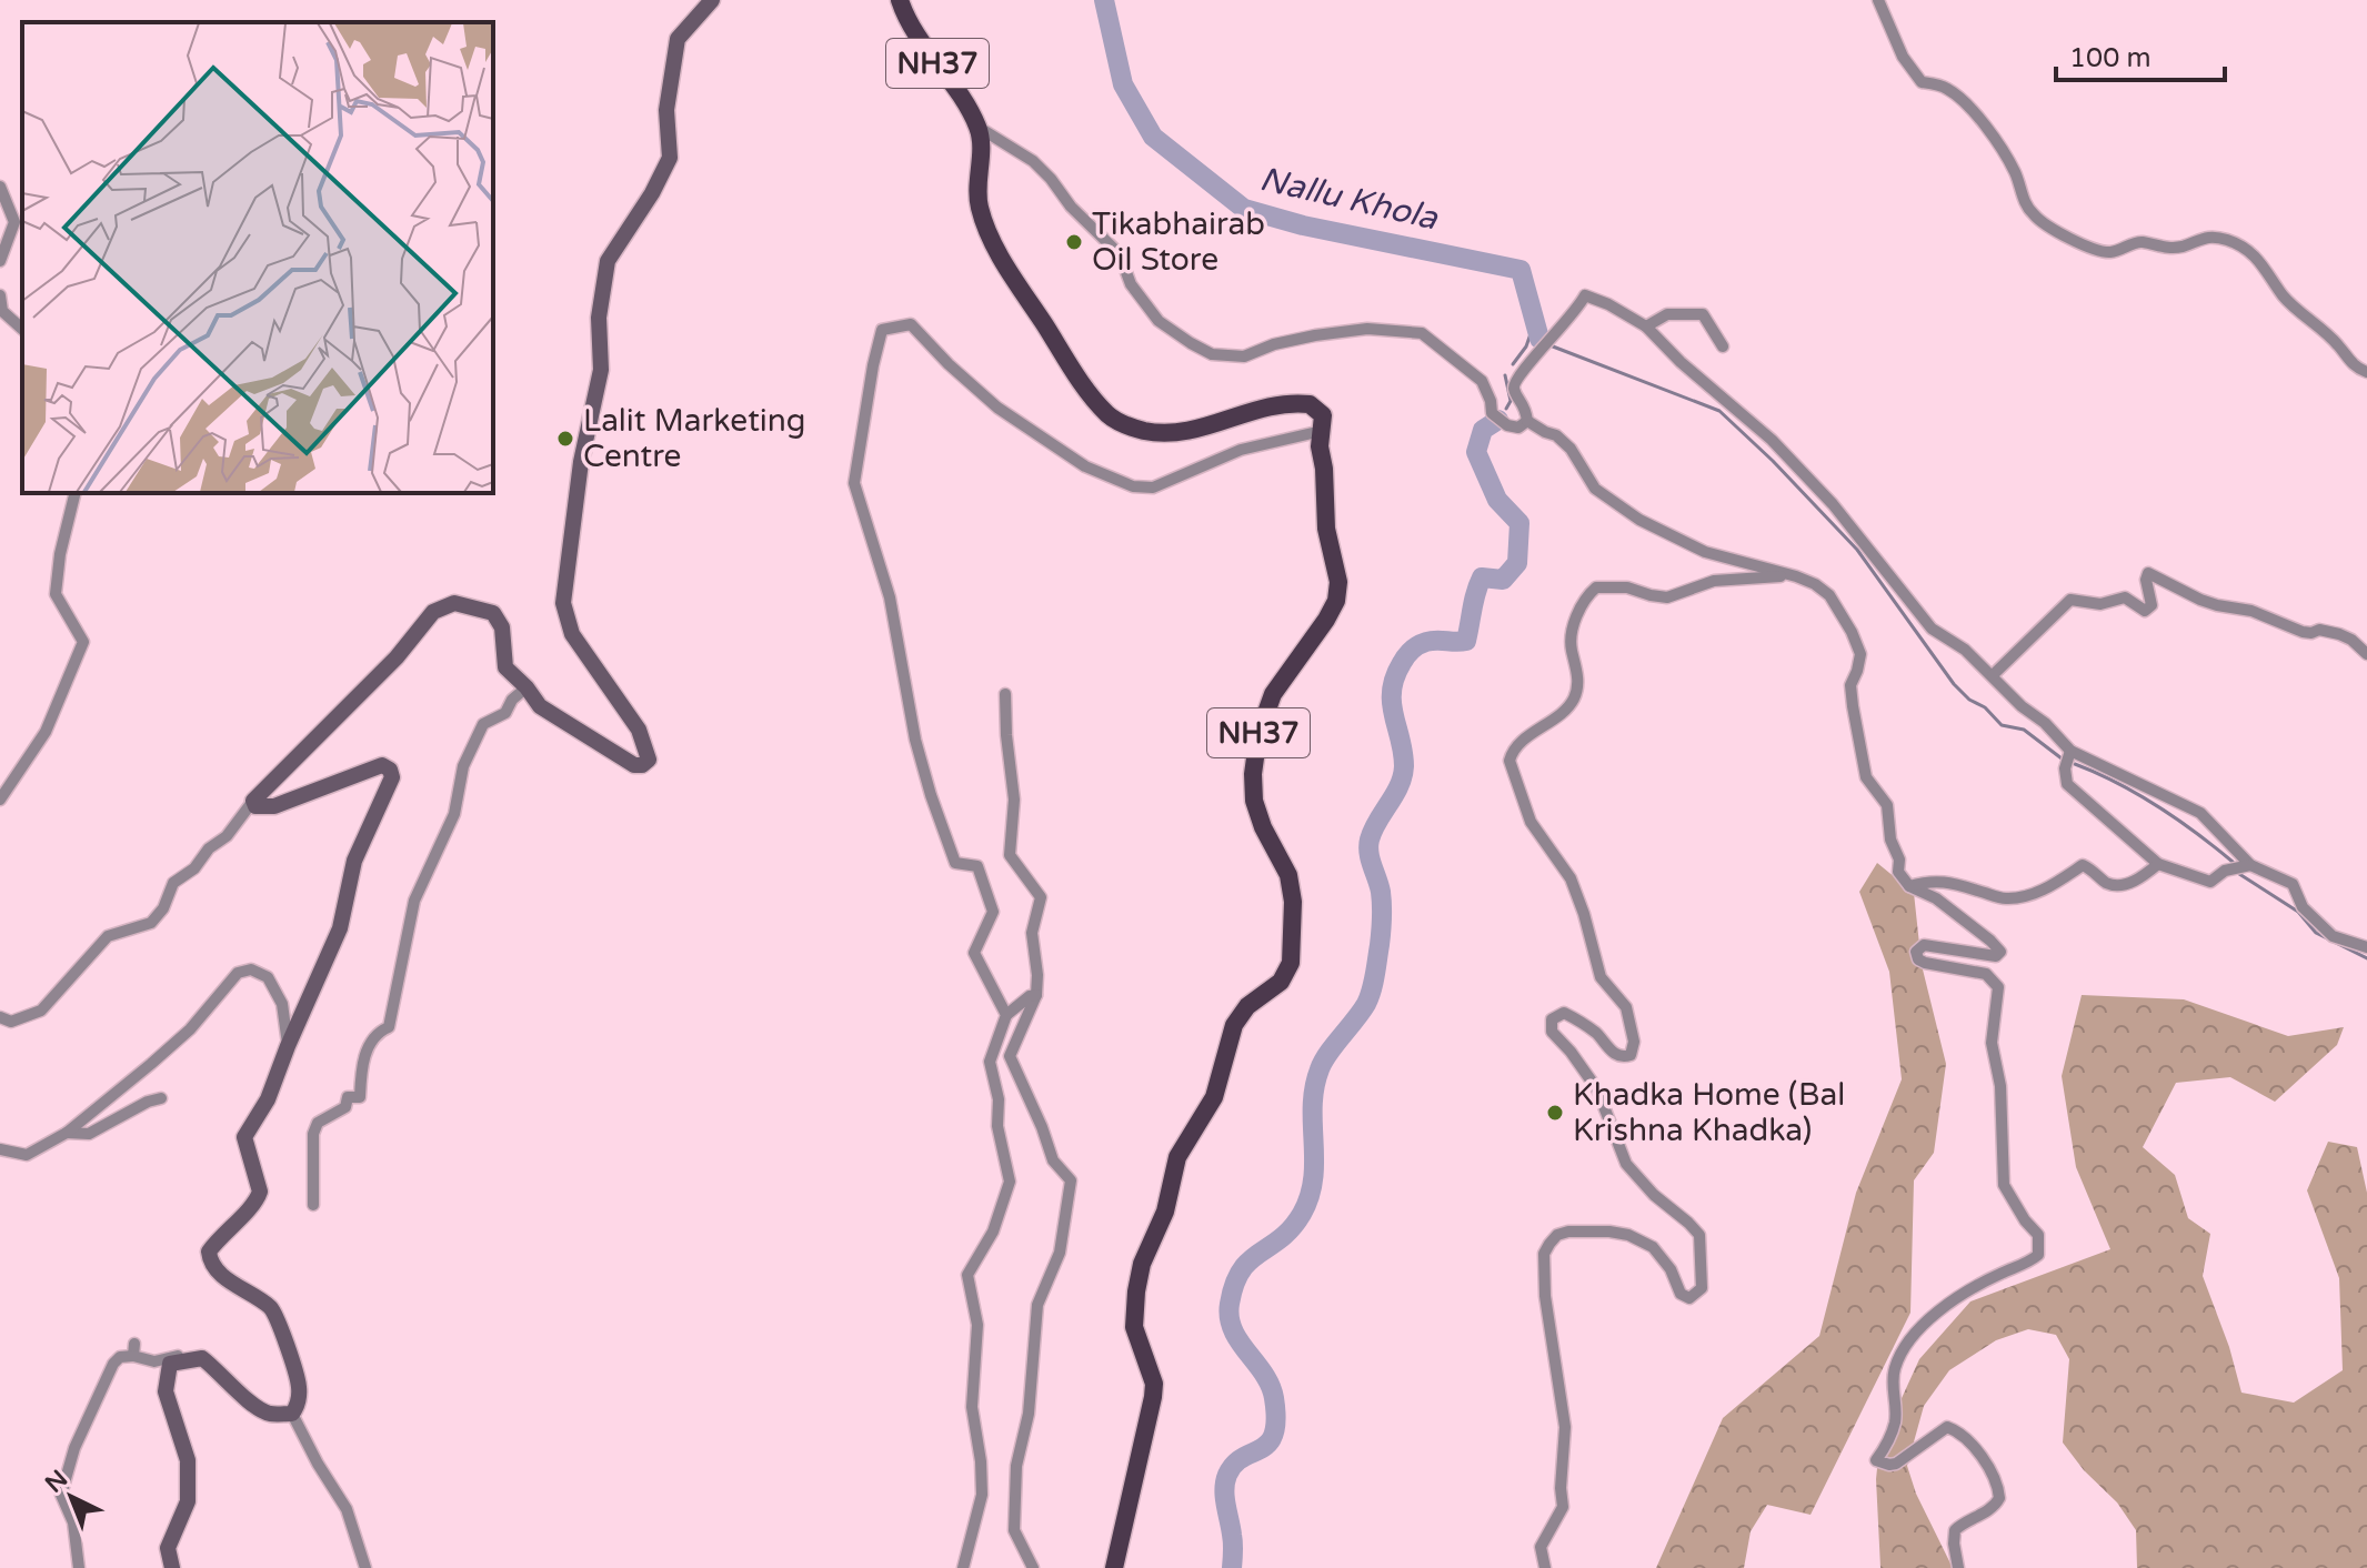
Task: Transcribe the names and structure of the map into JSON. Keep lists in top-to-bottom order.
{
  "streets": {
    "main road": ["NH37"]
  },
  "water": ["Nallu Khola"],
  "places": ["Tikabhairab Oil Store", "Lalit Marketing Centre", "Khadka Home (Bal Krishna Khadka)"],
  "scale_bar": "100 m",
  "north": "top left"
}
